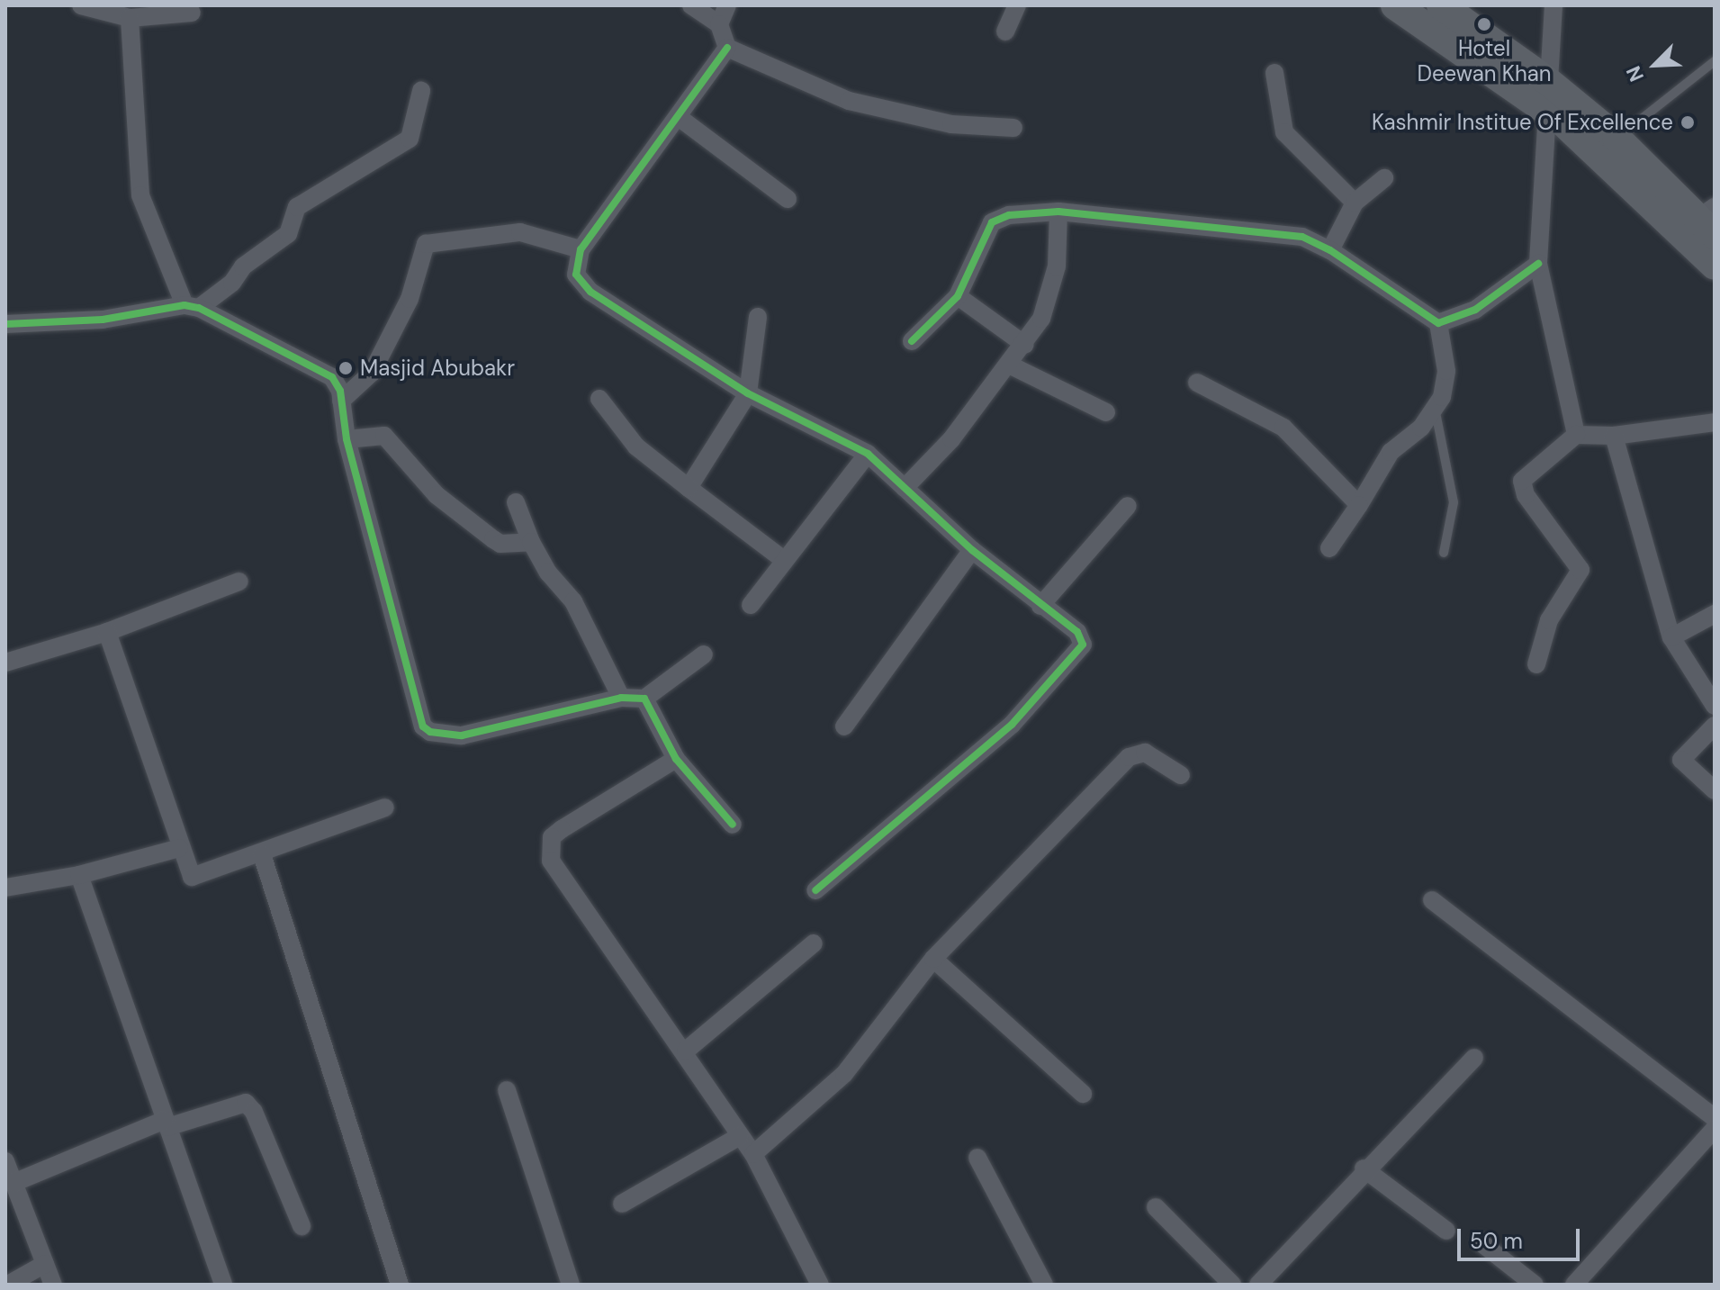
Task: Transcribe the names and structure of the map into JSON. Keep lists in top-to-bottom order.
{
  "places": ["Hotel Deewan Khan", "Kashmir Institue Of Excellence", "Masjid Abubakr"],
  "scale_bar": "50 m",
  "north": "bottom left"
}
